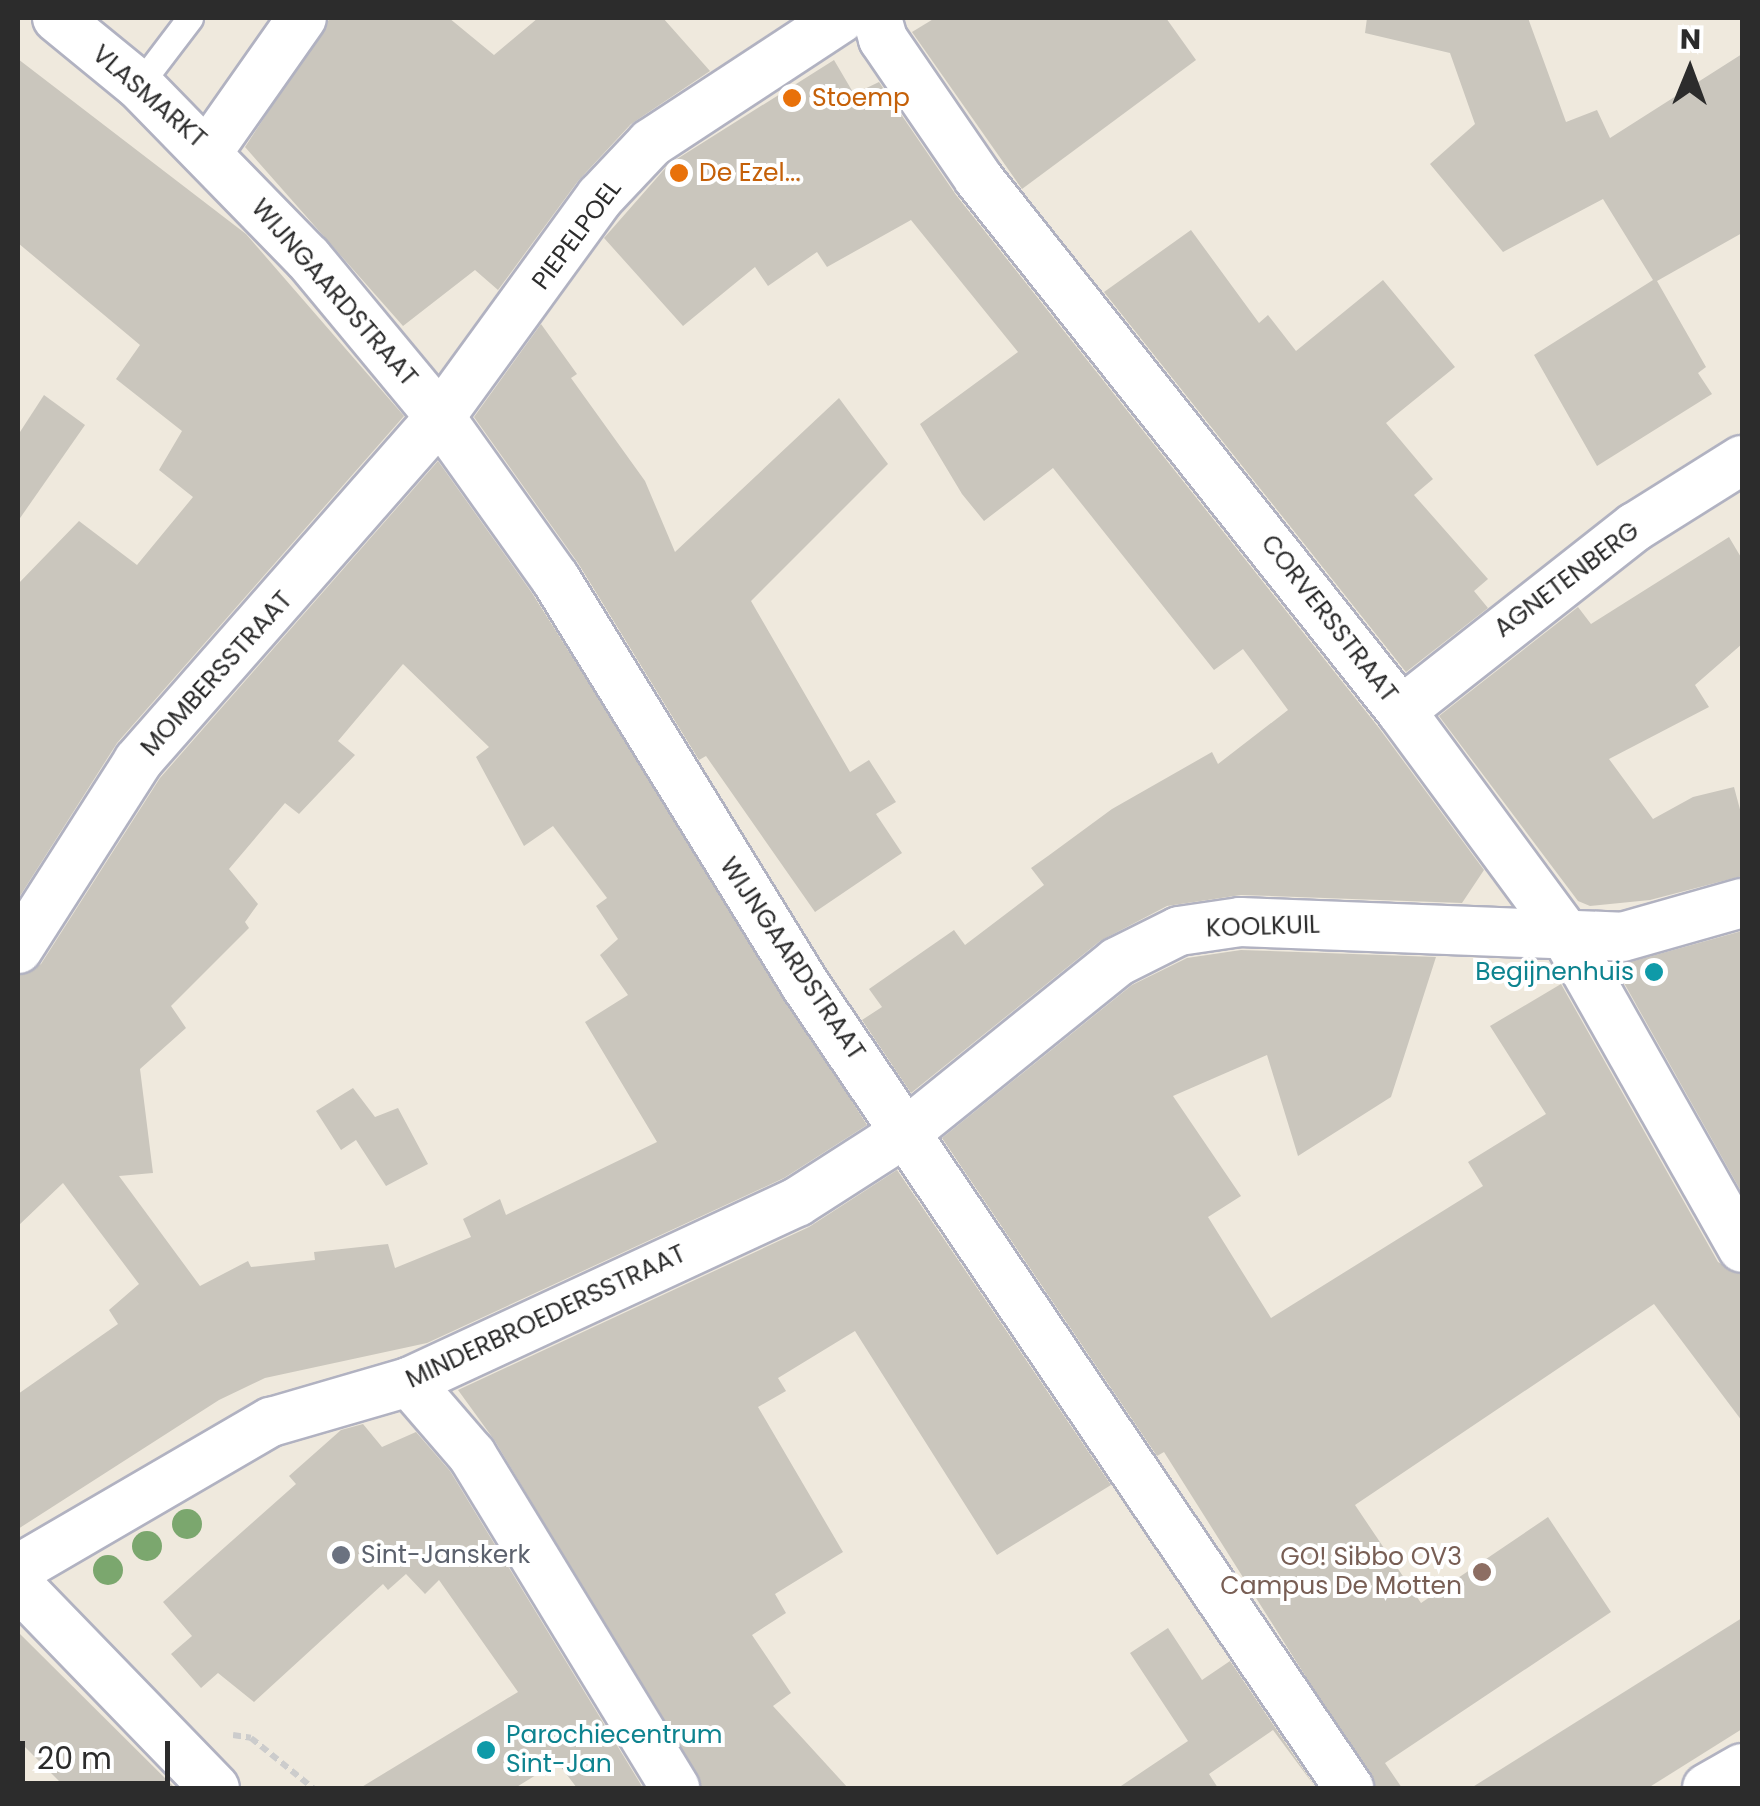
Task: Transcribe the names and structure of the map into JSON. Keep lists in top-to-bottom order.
{
  "streets": {
    "street": [
      "VLASMARKT",
      "PIEPELPOEL",
      "WIJNGAARDSTRAAT",
      "AGNETENBERG",
      "CORVERSSTRAAT",
      "MOMBERSSTRAAT",
      "KOOLKUIL",
      "MINDERBROEDERSSTRAAT"
    ]
  },
  "crossings": [
    ["VLASMARKT", "WIJNGAARDSTRAAT"],
    ["PIEPELPOEL", "WIJNGAARDSTRAAT"],
    ["PIEPELPOEL", "MOMBERSSTRAAT"],
    ["WIJNGAARDSTRAAT", "MOMBERSSTRAAT"],
    ["WIJNGAARDSTRAAT", "KOOLKUIL"],
    ["WIJNGAARDSTRAAT", "MINDERBROEDERSSTRAAT"],
    ["AGNETENBERG", "CORVERSSTRAAT"],
    ["CORVERSSTRAAT", "KOOLKUIL"],
    ["KOOLKUIL", "MINDERBROEDERSSTRAAT"]
  ],
  "places": [
    "Stoemp",
    "De Ezel...",
    "Begijnenhuis",
    "Sint-Janskerk",
    "GO! Sibbo OV3 Campus De Motten",
    "Parochiecentrum Sint-Jan"
  ],
  "scale_bar": "20 m",
  "north": "top"
}
